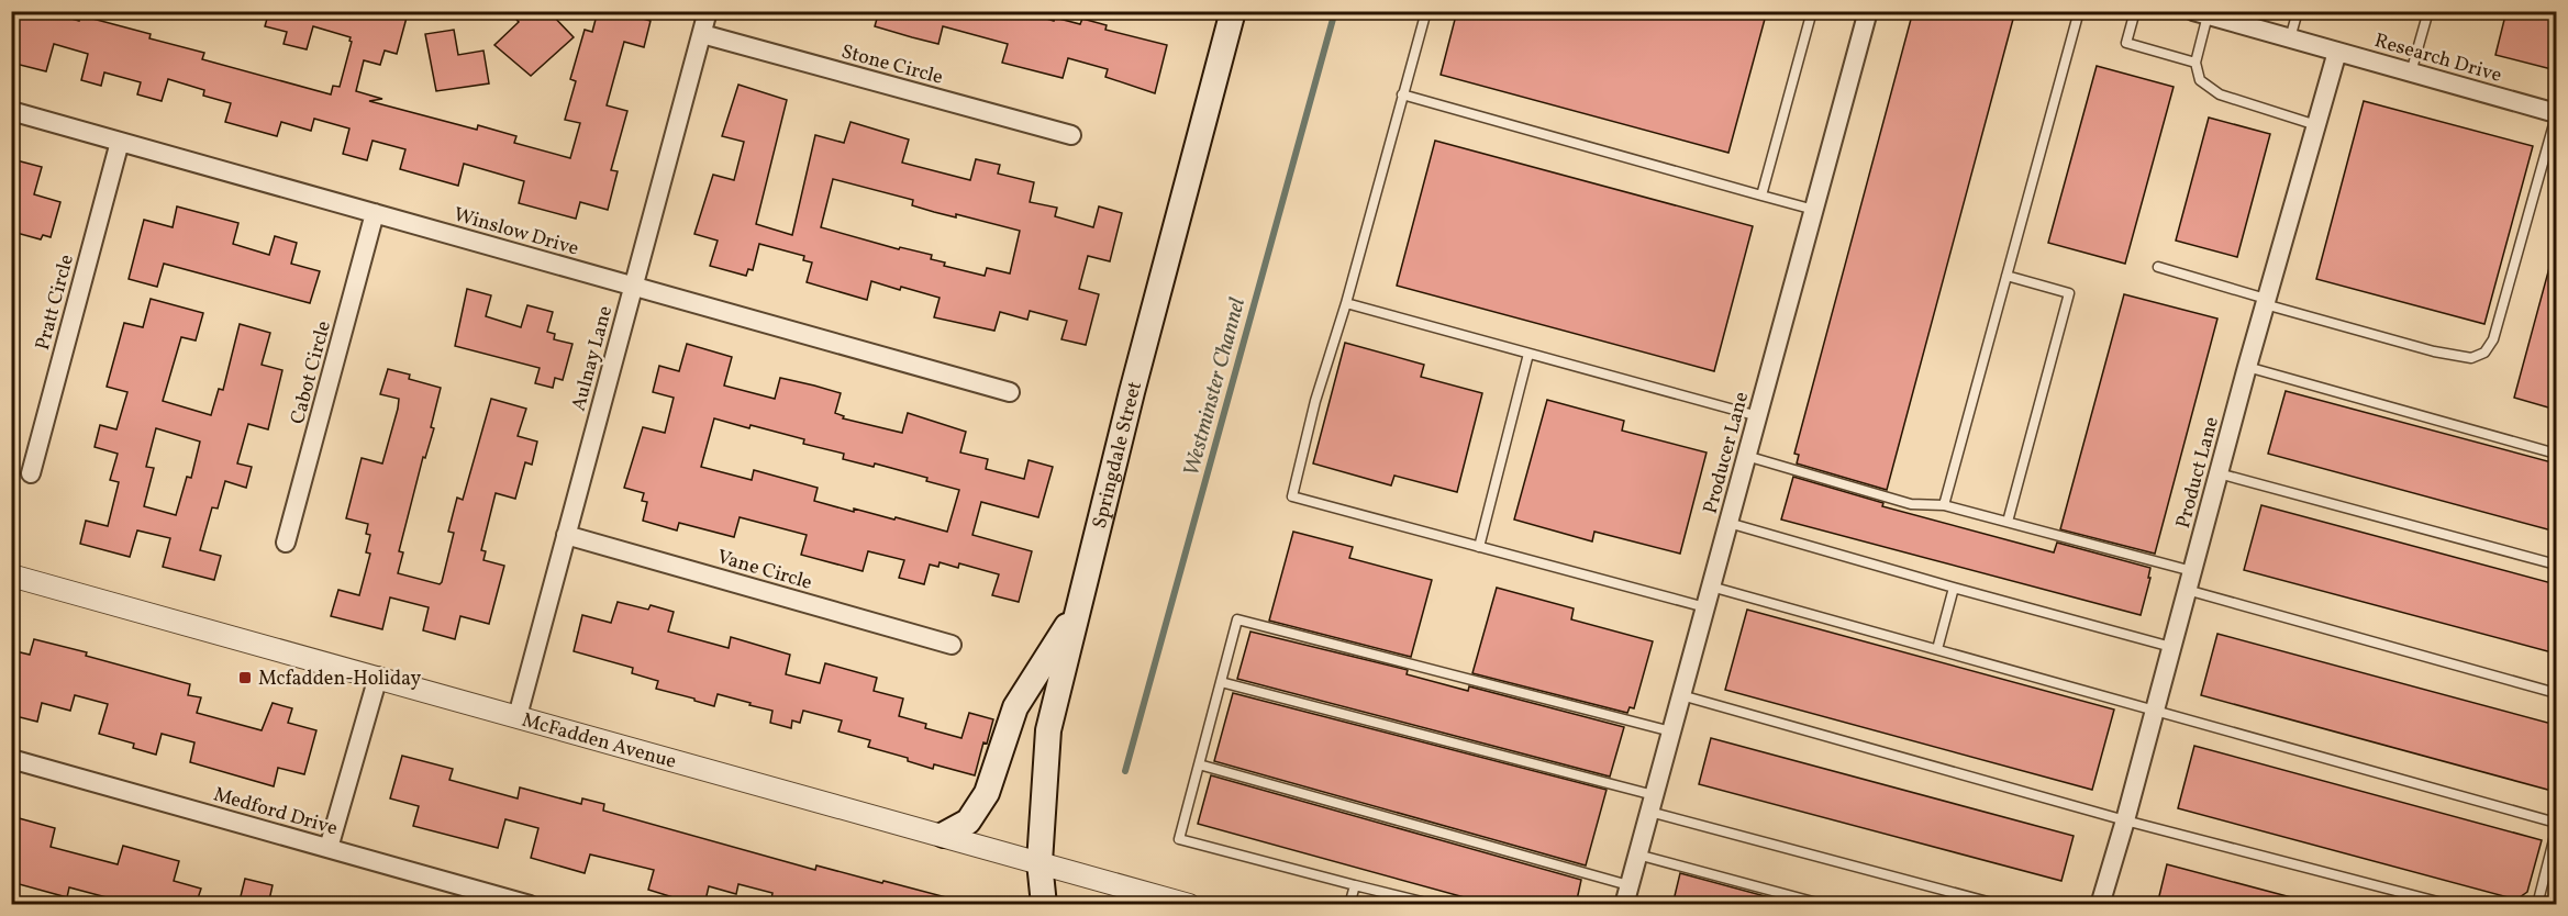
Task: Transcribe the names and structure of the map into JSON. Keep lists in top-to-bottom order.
{
  "streets": {
    "main road": ["Springdale Street"],
    "street": [
      "Research Drive",
      "Stone Circle",
      "Winslow Drive",
      "Pratt Circle",
      "Aulnay Lane",
      "Cabot Circle",
      "Producer Lane",
      "Product Lane",
      "Vane Circle",
      "McFadden Avenue",
      "Medford Drive"
    ]
  },
  "crossings": [
    ["Research Drive", "Product Lane"],
    ["Stone Circle", "Aulnay Lane"],
    ["Winslow Drive", "Pratt Circle"],
    ["Winslow Drive", "Aulnay Lane"],
    ["Winslow Drive", "Cabot Circle"],
    ["Aulnay Lane", "Vane Circle"],
    ["Aulnay Lane", "McFadden Avenue"],
    ["Springdale Street", "McFadden Avenue"]
  ],
  "water": ["Westminster Channel"],
  "places": {
    "transit": ["Mcfadden-Holiday"]
  }
}
